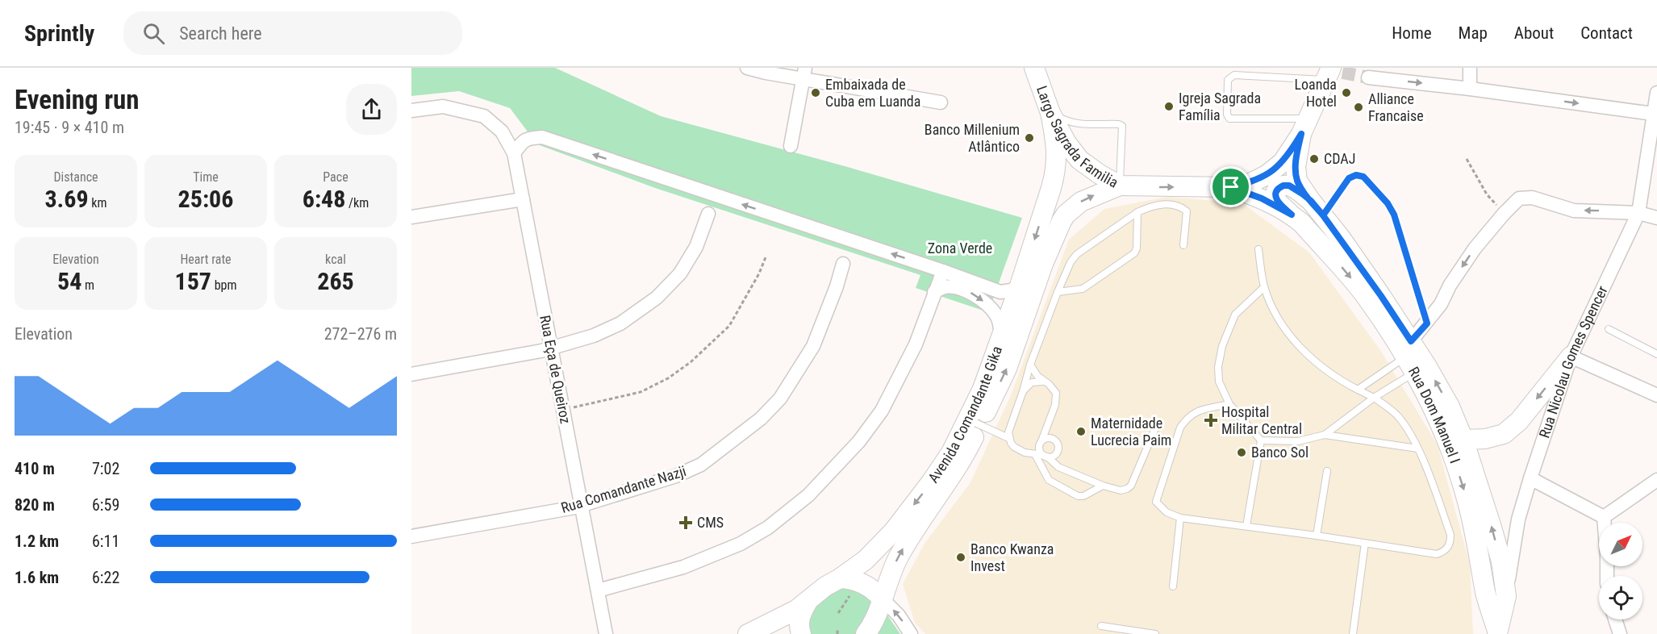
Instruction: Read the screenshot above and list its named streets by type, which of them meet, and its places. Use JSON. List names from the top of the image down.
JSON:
{
  "streets": {
    "street": [
      "Largo Sagrada Familia",
      "Rua Nicolau Gomes Spencer",
      "Rua Eça de Queiroz",
      "Avenida Comandante Gika",
      "Rua Dom Manuel I",
      "Rua Comandante Nazji"
    ]
  },
  "crossings": [
    ["Largo Sagrada Familia", "Avenida Comandante Gika"],
    ["Largo Sagrada Familia", "Rua Dom Manuel I"],
    ["Rua Nicolau Gomes Spencer", "Rua Dom Manuel I"],
    ["Rua Eça de Queiroz", "Rua Comandante Nazji"]
  ],
  "parks": ["Zona Verde"],
  "places": {
    "other": [
      "Embaixada de Cuba em Luanda",
      "Loanda Hotel",
      "Igreja Sagrada Família",
      "Alliance Francaise",
      "Banco Millenium Atlântico",
      "CDAJ",
      "Maternidade Lucrecia Paim",
      "Banco Sol",
      "Banco Kwanza Invest"
    ],
    "health": ["Hospital Militar Central", "CMS"]
  },
  "north": "top right",
  "page": {
    "header": "Sprintly",
    "search": "Search here",
    "nav": [
      "Home",
      "Map",
      "About",
      "Contact"
    ],
    "heading": ["Evening run", "19:45 · 9 × 410 m"],
    "stats": [
      ["Distance", "3.69 km"],
      ["Time", "25:06"],
      ["Pace", "6:48 /km"],
      ["Elevation", "54 m"],
      ["Heart rate", "157 bpm"],
      ["kcal", "265"]
    ],
    "chart": ["Elevation", "272–276 m"],
    "list": [
      {
        "name": "410 m",
        "note": "7:02"
      },
      {
        "name": "820 m",
        "note": "6:59"
      },
      {
        "name": "1.2 km",
        "note": "6:11"
      },
      {
        "name": "1.6 km",
        "note": "6:22"
      }
    ]
  }
}
